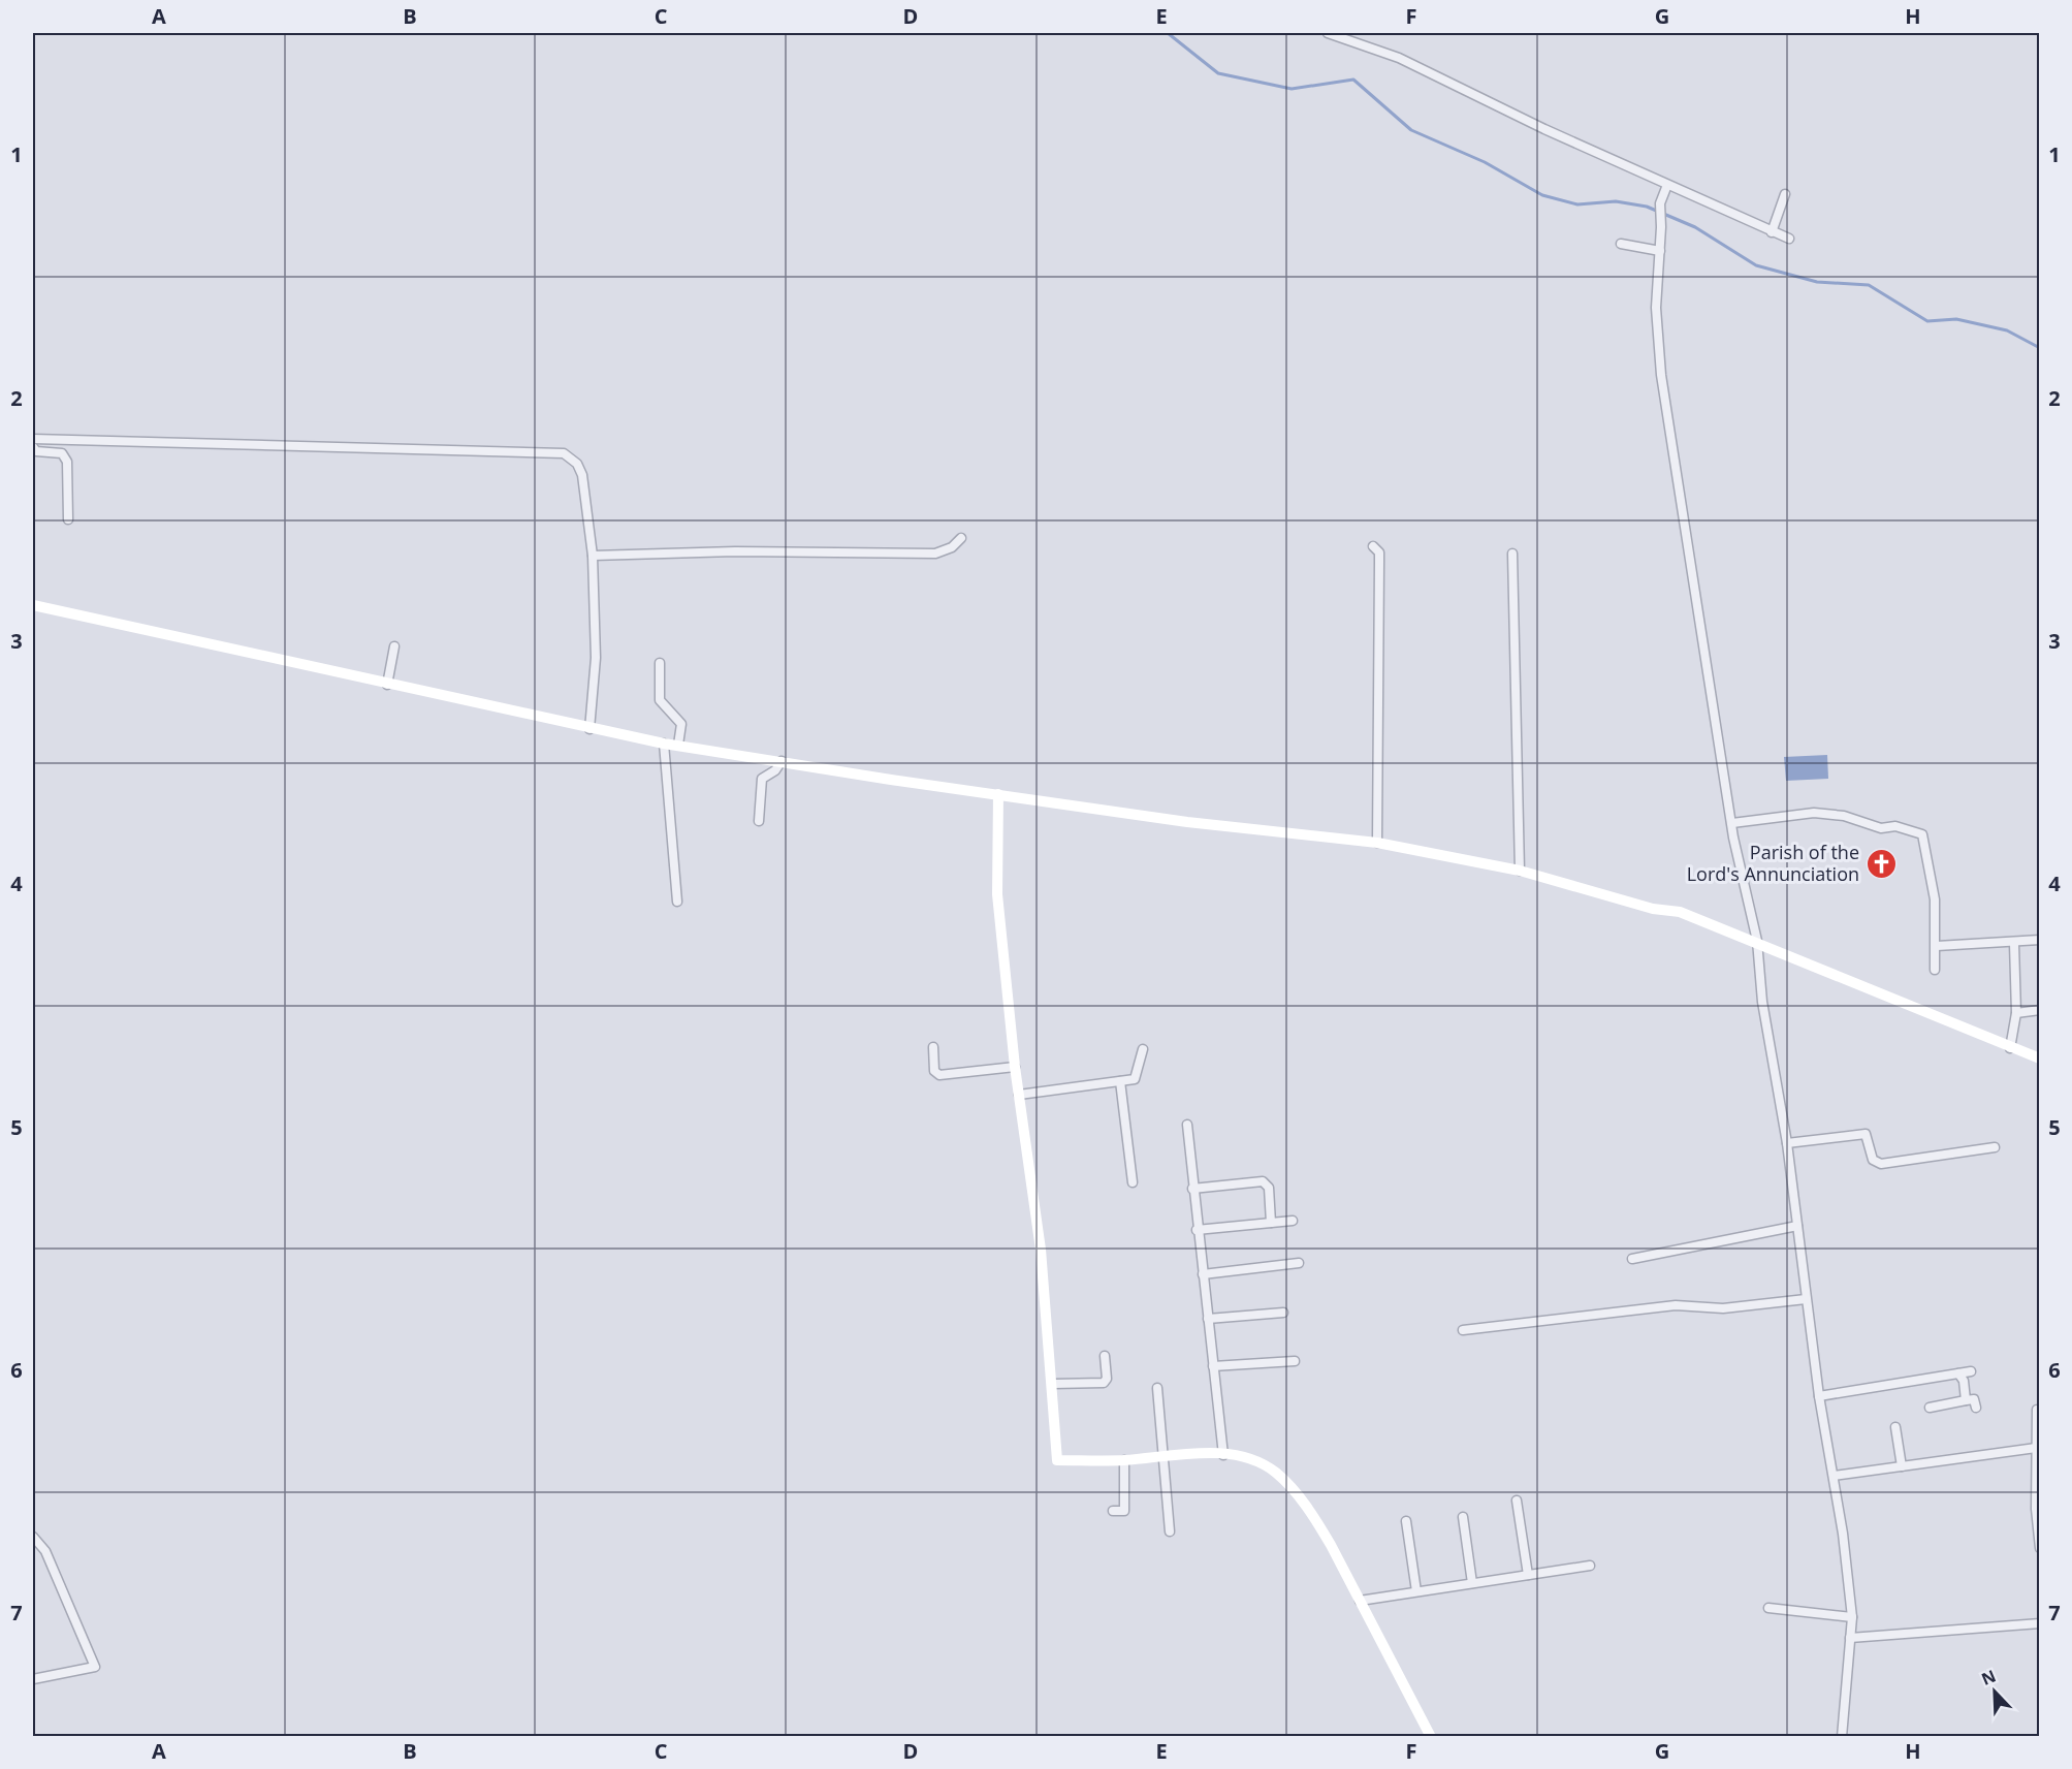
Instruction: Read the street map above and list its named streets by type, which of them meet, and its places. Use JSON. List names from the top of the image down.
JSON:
{
  "places": {
    "church": ["Parish of the Lord's Annunciation"]
  },
  "north": "top left",
  "grid": {
    "columns": [
      "A",
      "B",
      "C",
      "D",
      "E",
      "F",
      "G",
      "H"
    ],
    "rows": [
      "1",
      "2",
      "3",
      "4",
      "5",
      "6",
      "7"
    ]
  }
}
